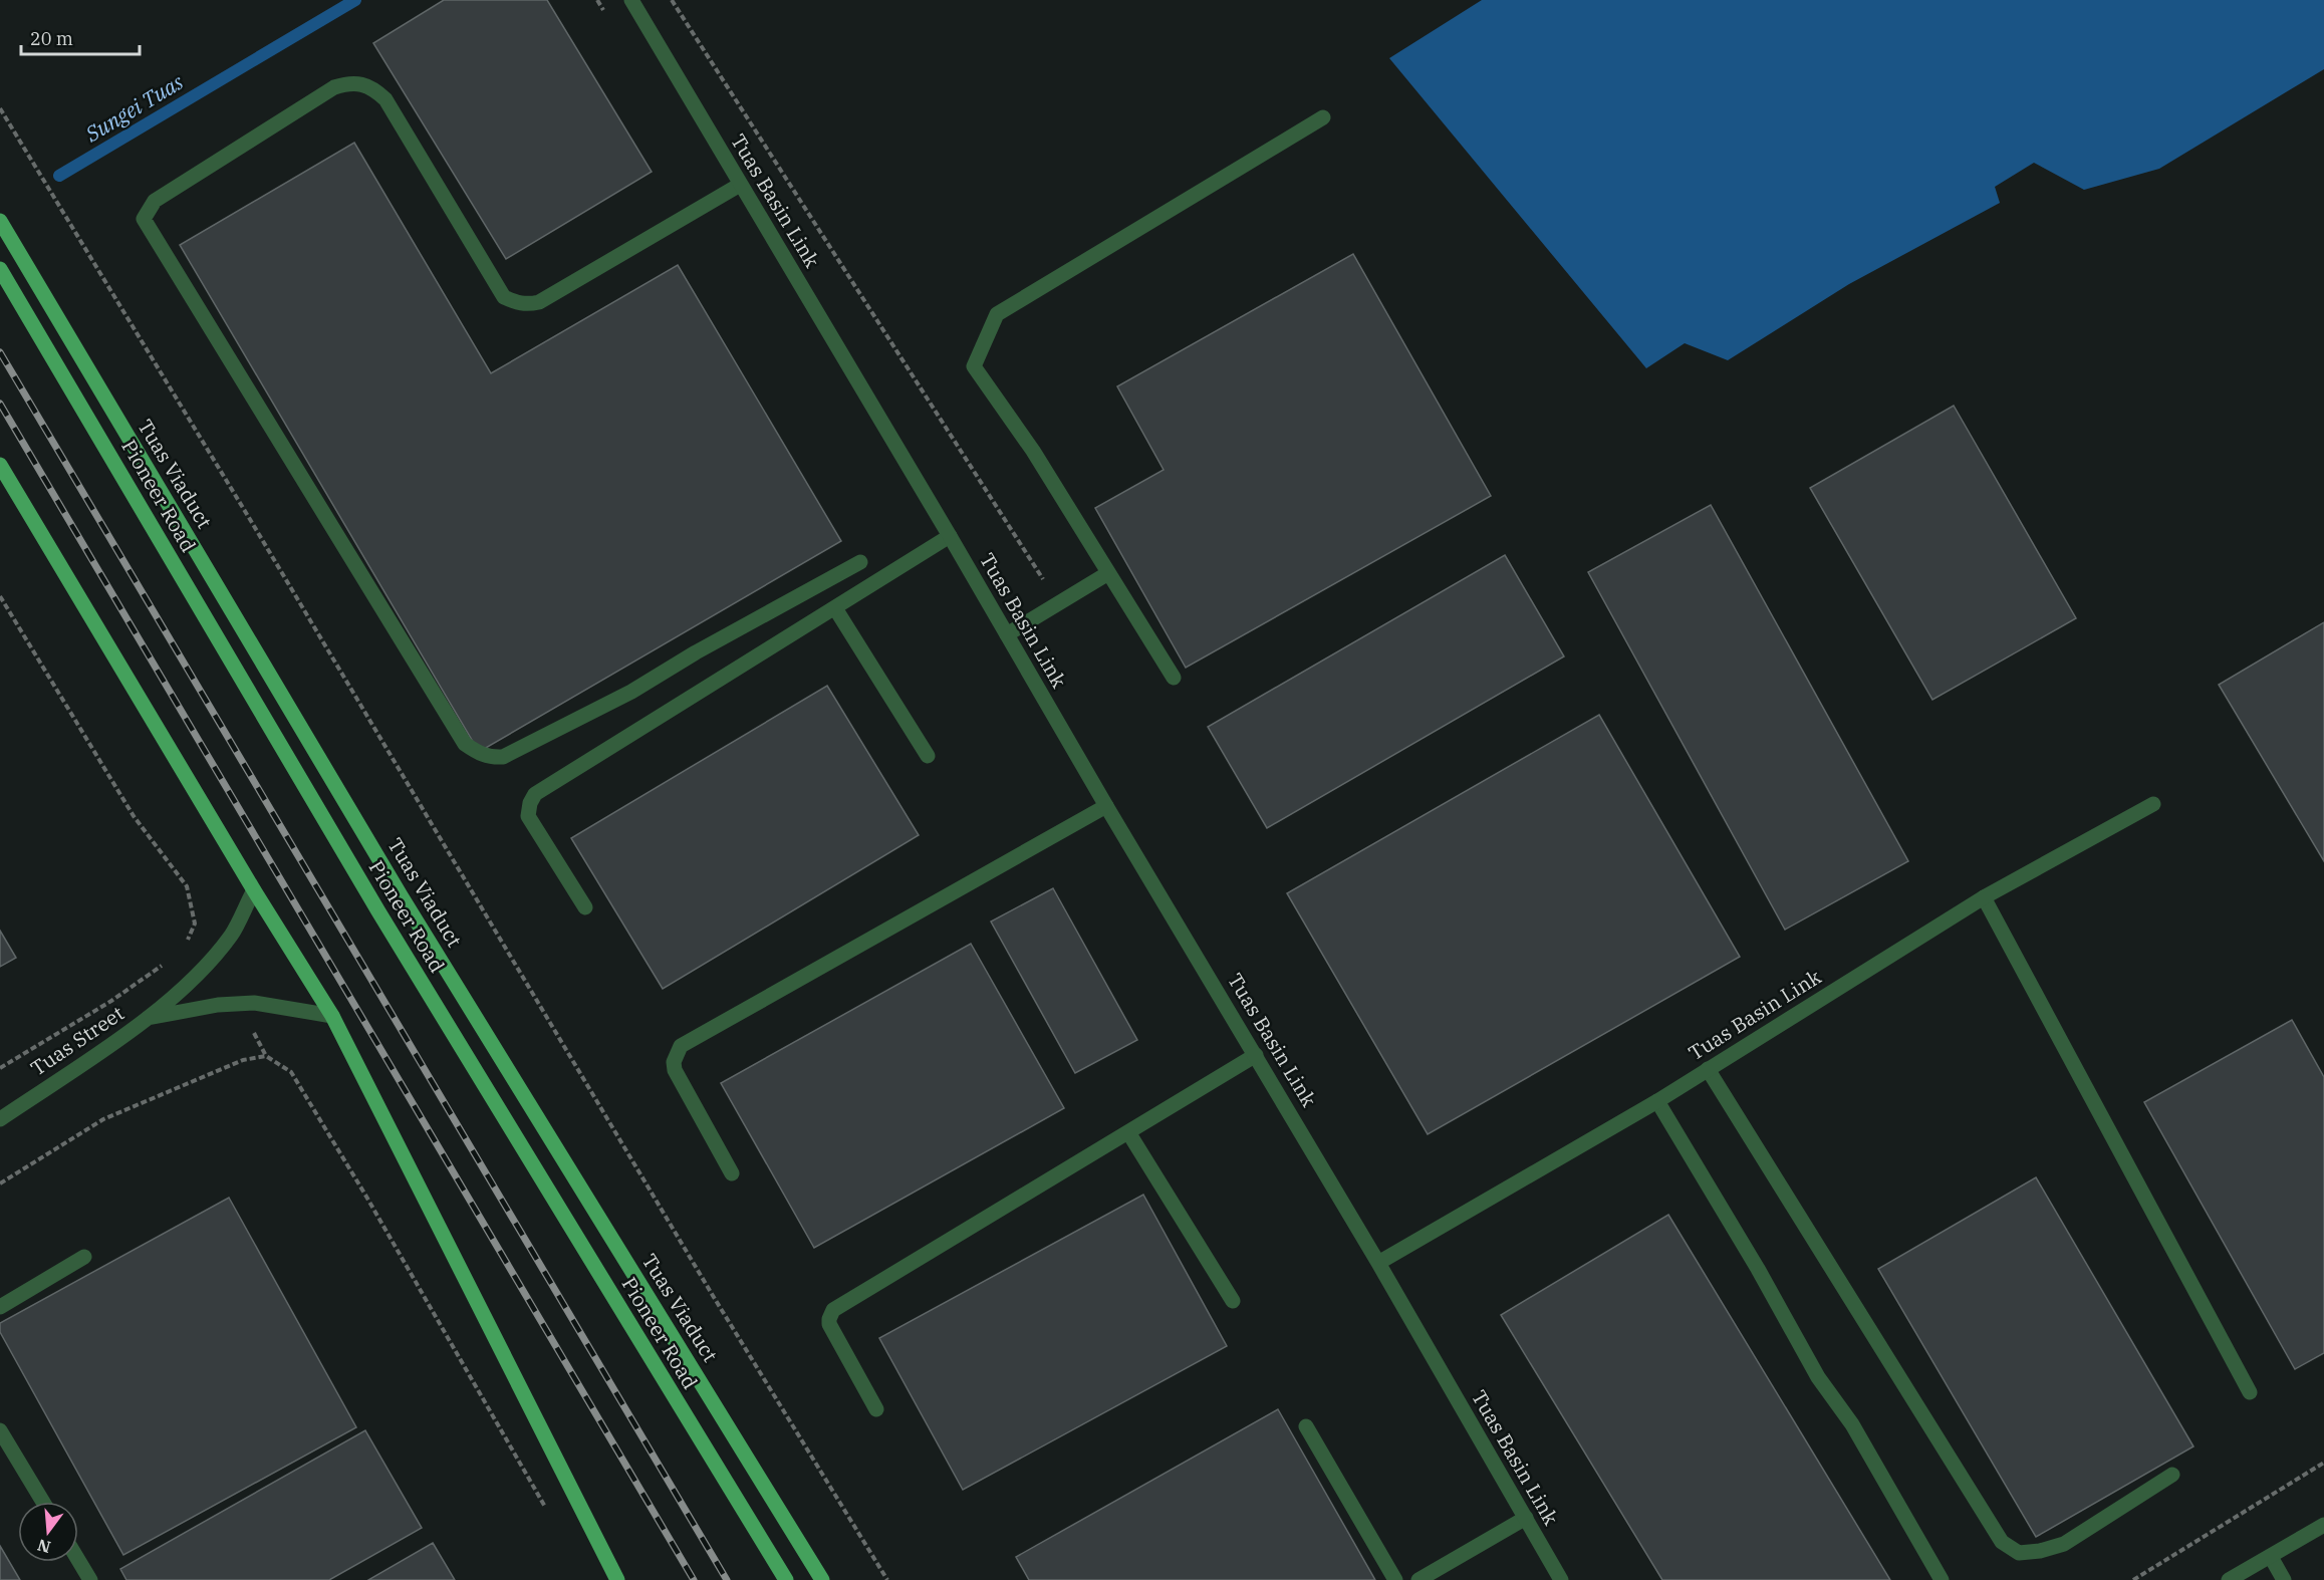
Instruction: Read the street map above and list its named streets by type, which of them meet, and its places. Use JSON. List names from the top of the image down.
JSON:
{
  "streets": {
    "main road": ["Tuas Viaduct", "Pioneer Road"],
    "street": ["Tuas Basin Link", "Tuas Street"]
  },
  "water": ["Sungei Tuas"],
  "scale_bar": "20 m",
  "north": "bottom"
}
